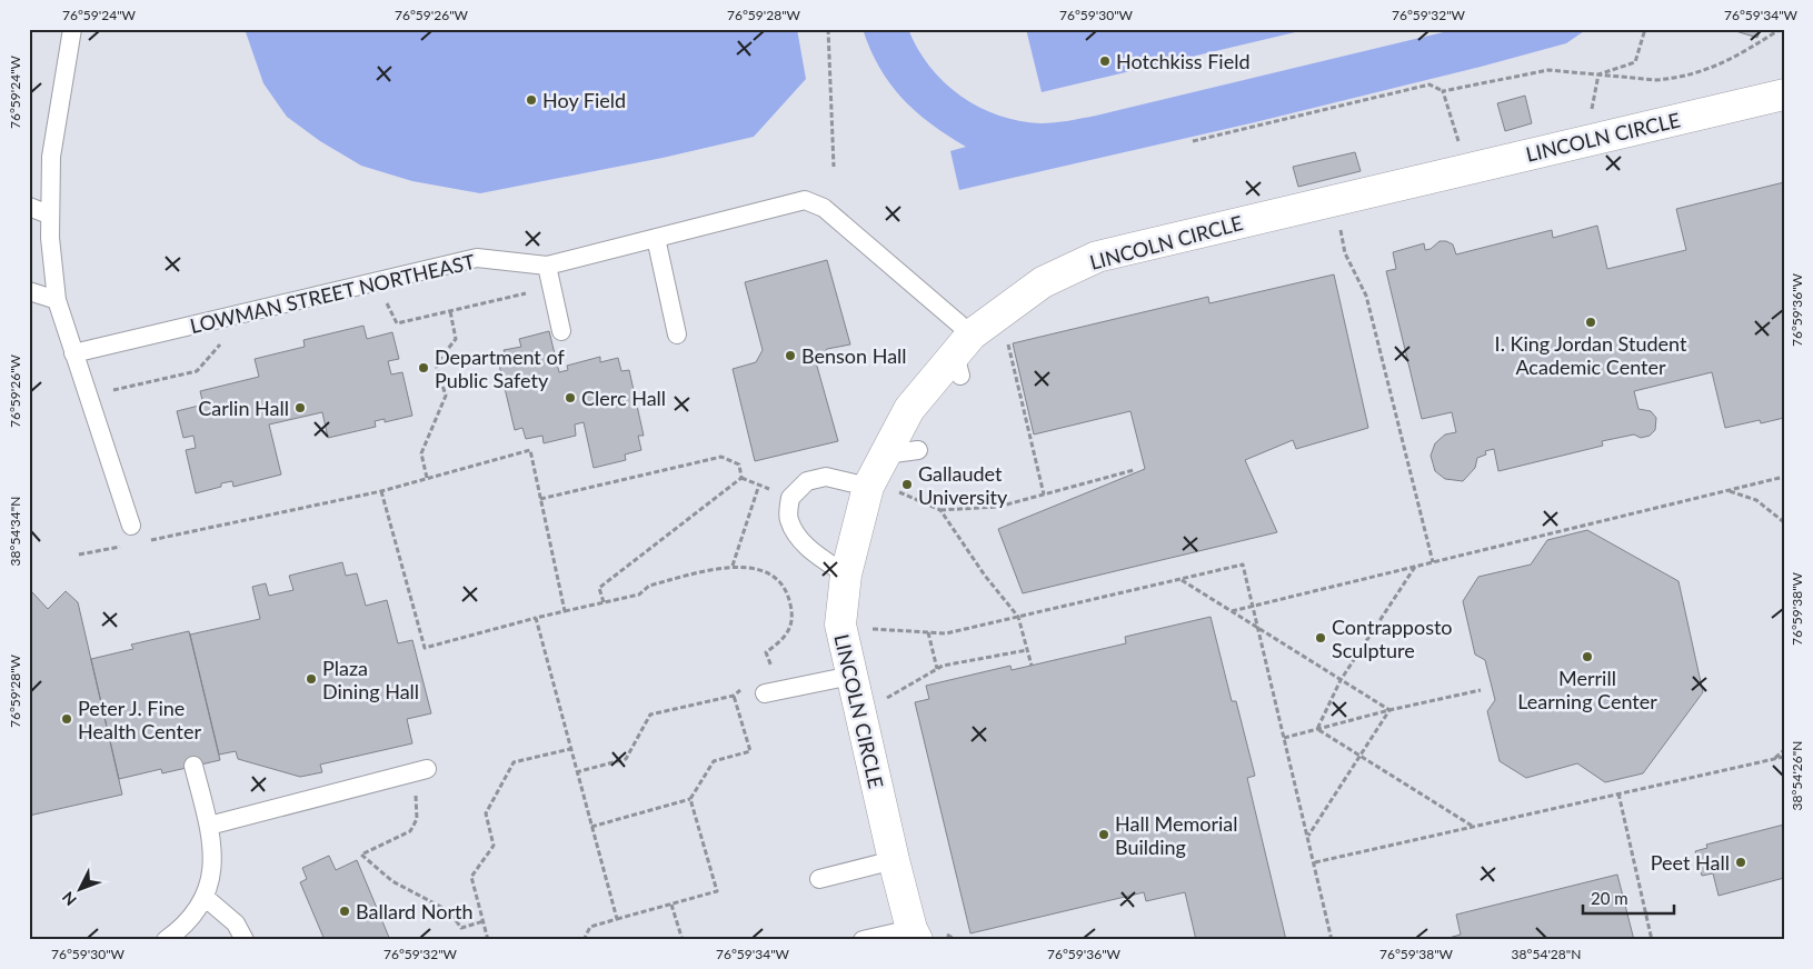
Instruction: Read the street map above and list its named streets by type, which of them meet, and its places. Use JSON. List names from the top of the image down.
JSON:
{
  "streets": {
    "street": ["LINCOLN CIRCLE"],
    "lane": ["LOWMAN STREET NORTHEAST"]
  },
  "crossings": [
    ["LINCOLN CIRCLE", "LOWMAN STREET NORTHEAST"]
  ],
  "places": [
    "Hotchkiss Field",
    "Hoy Field",
    "I. King Jordan Student Academic Center",
    "Benson Hall",
    "Department of Public Safety",
    "Clerc Hall",
    "Carlin Hall",
    "Gallaudet University",
    "Contrapposto Sculpture",
    "Merrill Learning Center",
    "Plaza Dining Hall",
    "Peter J. Fine Health Center",
    "Hall Memorial Building",
    "Peet Hall",
    "Ballard North"
  ],
  "scale_bar": "20 m",
  "north": "bottom left",
  "coordinates": [
    "76°59'24\"W",
    "76°59'26\"W",
    "76°59'28\"W",
    "76°59'30\"W",
    "76°59'32\"W",
    "76°59'34\"W",
    "76°59'36\"W",
    "38°54'34\"N",
    "76°59'38\"W",
    "38°54'26\"N",
    "38°54'28\"N"
  ]
}
